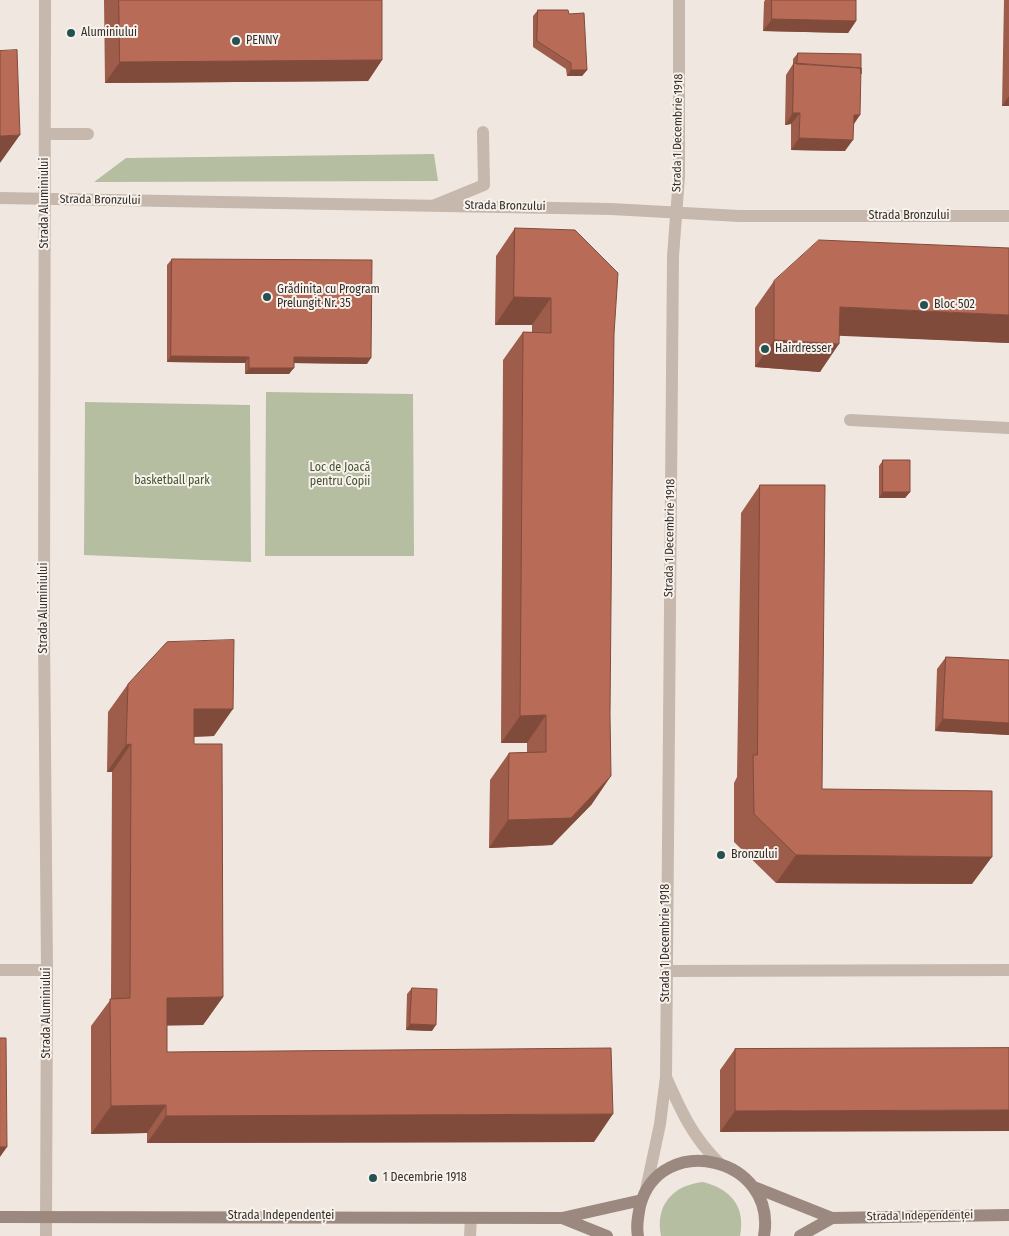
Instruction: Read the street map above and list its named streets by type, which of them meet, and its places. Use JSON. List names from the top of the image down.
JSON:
{
  "streets": {
    "main road": ["Strada Independenței"],
    "street": ["Strada 1 Decembrie 1918", "Strada Bronzului", "Strada Aluminiului"]
  },
  "crossings": [
    ["Strada 1 Decembrie 1918", "Strada Bronzului"],
    ["Strada 1 Decembrie 1918", "Strada Independenței"],
    ["Strada Bronzului", "Strada Aluminiului"],
    ["Strada Aluminiului", "Strada Independenței"]
  ],
  "parks": ["Loc de Joacă pentru Copii", "basketball park"],
  "places": [
    "Aluminiului",
    "PENNY",
    "Grădinița cu Program Prelungit Nr. 35",
    "Bloc 502",
    "Hairdresser",
    "Bronzului",
    "1 Decembrie 1918"
  ]
}
